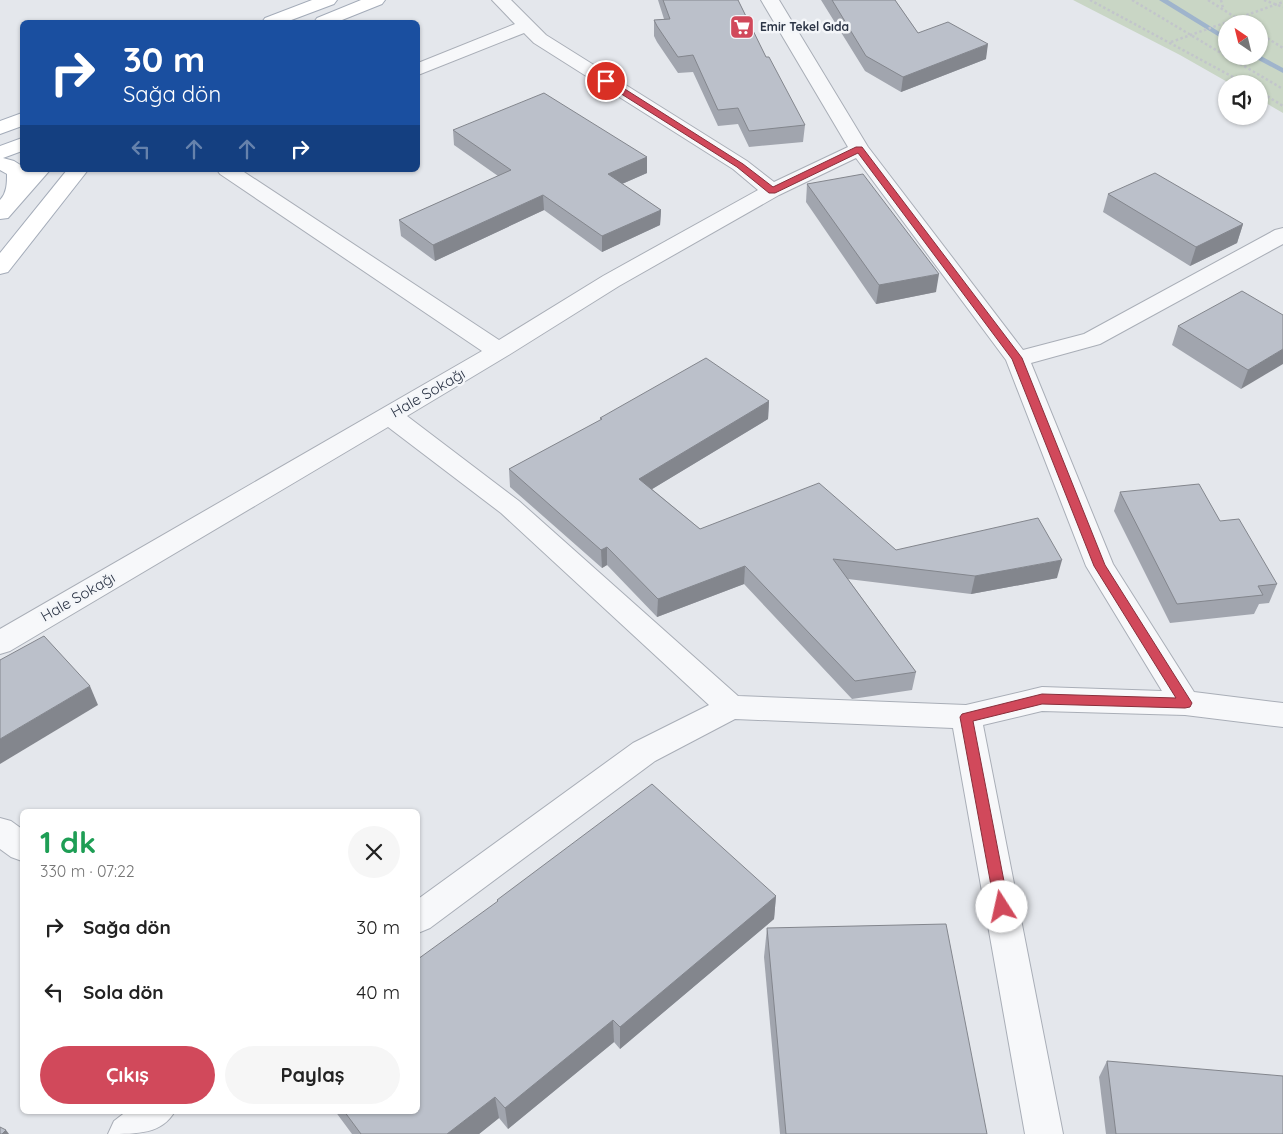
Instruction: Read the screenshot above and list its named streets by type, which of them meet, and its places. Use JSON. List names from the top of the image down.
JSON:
{
  "streets": {
    "street": ["Hale Sokağı"]
  },
  "places": {
    "supermarket": ["Emir Tekel Gıda"]
  },
  "north": "top left",
  "page": {
    "turn": ["30 m", "Sağa dön"],
    "heading": ["1 dk", "330 m · 07:22"],
    "list": [
      {
        "name": "Sağa dön",
        "value": "30 m"
      },
      {
        "name": "Sola dön",
        "value": "40 m"
      }
    ],
    "buttons": ["Çıkış", "Paylaş"]
  }
}
